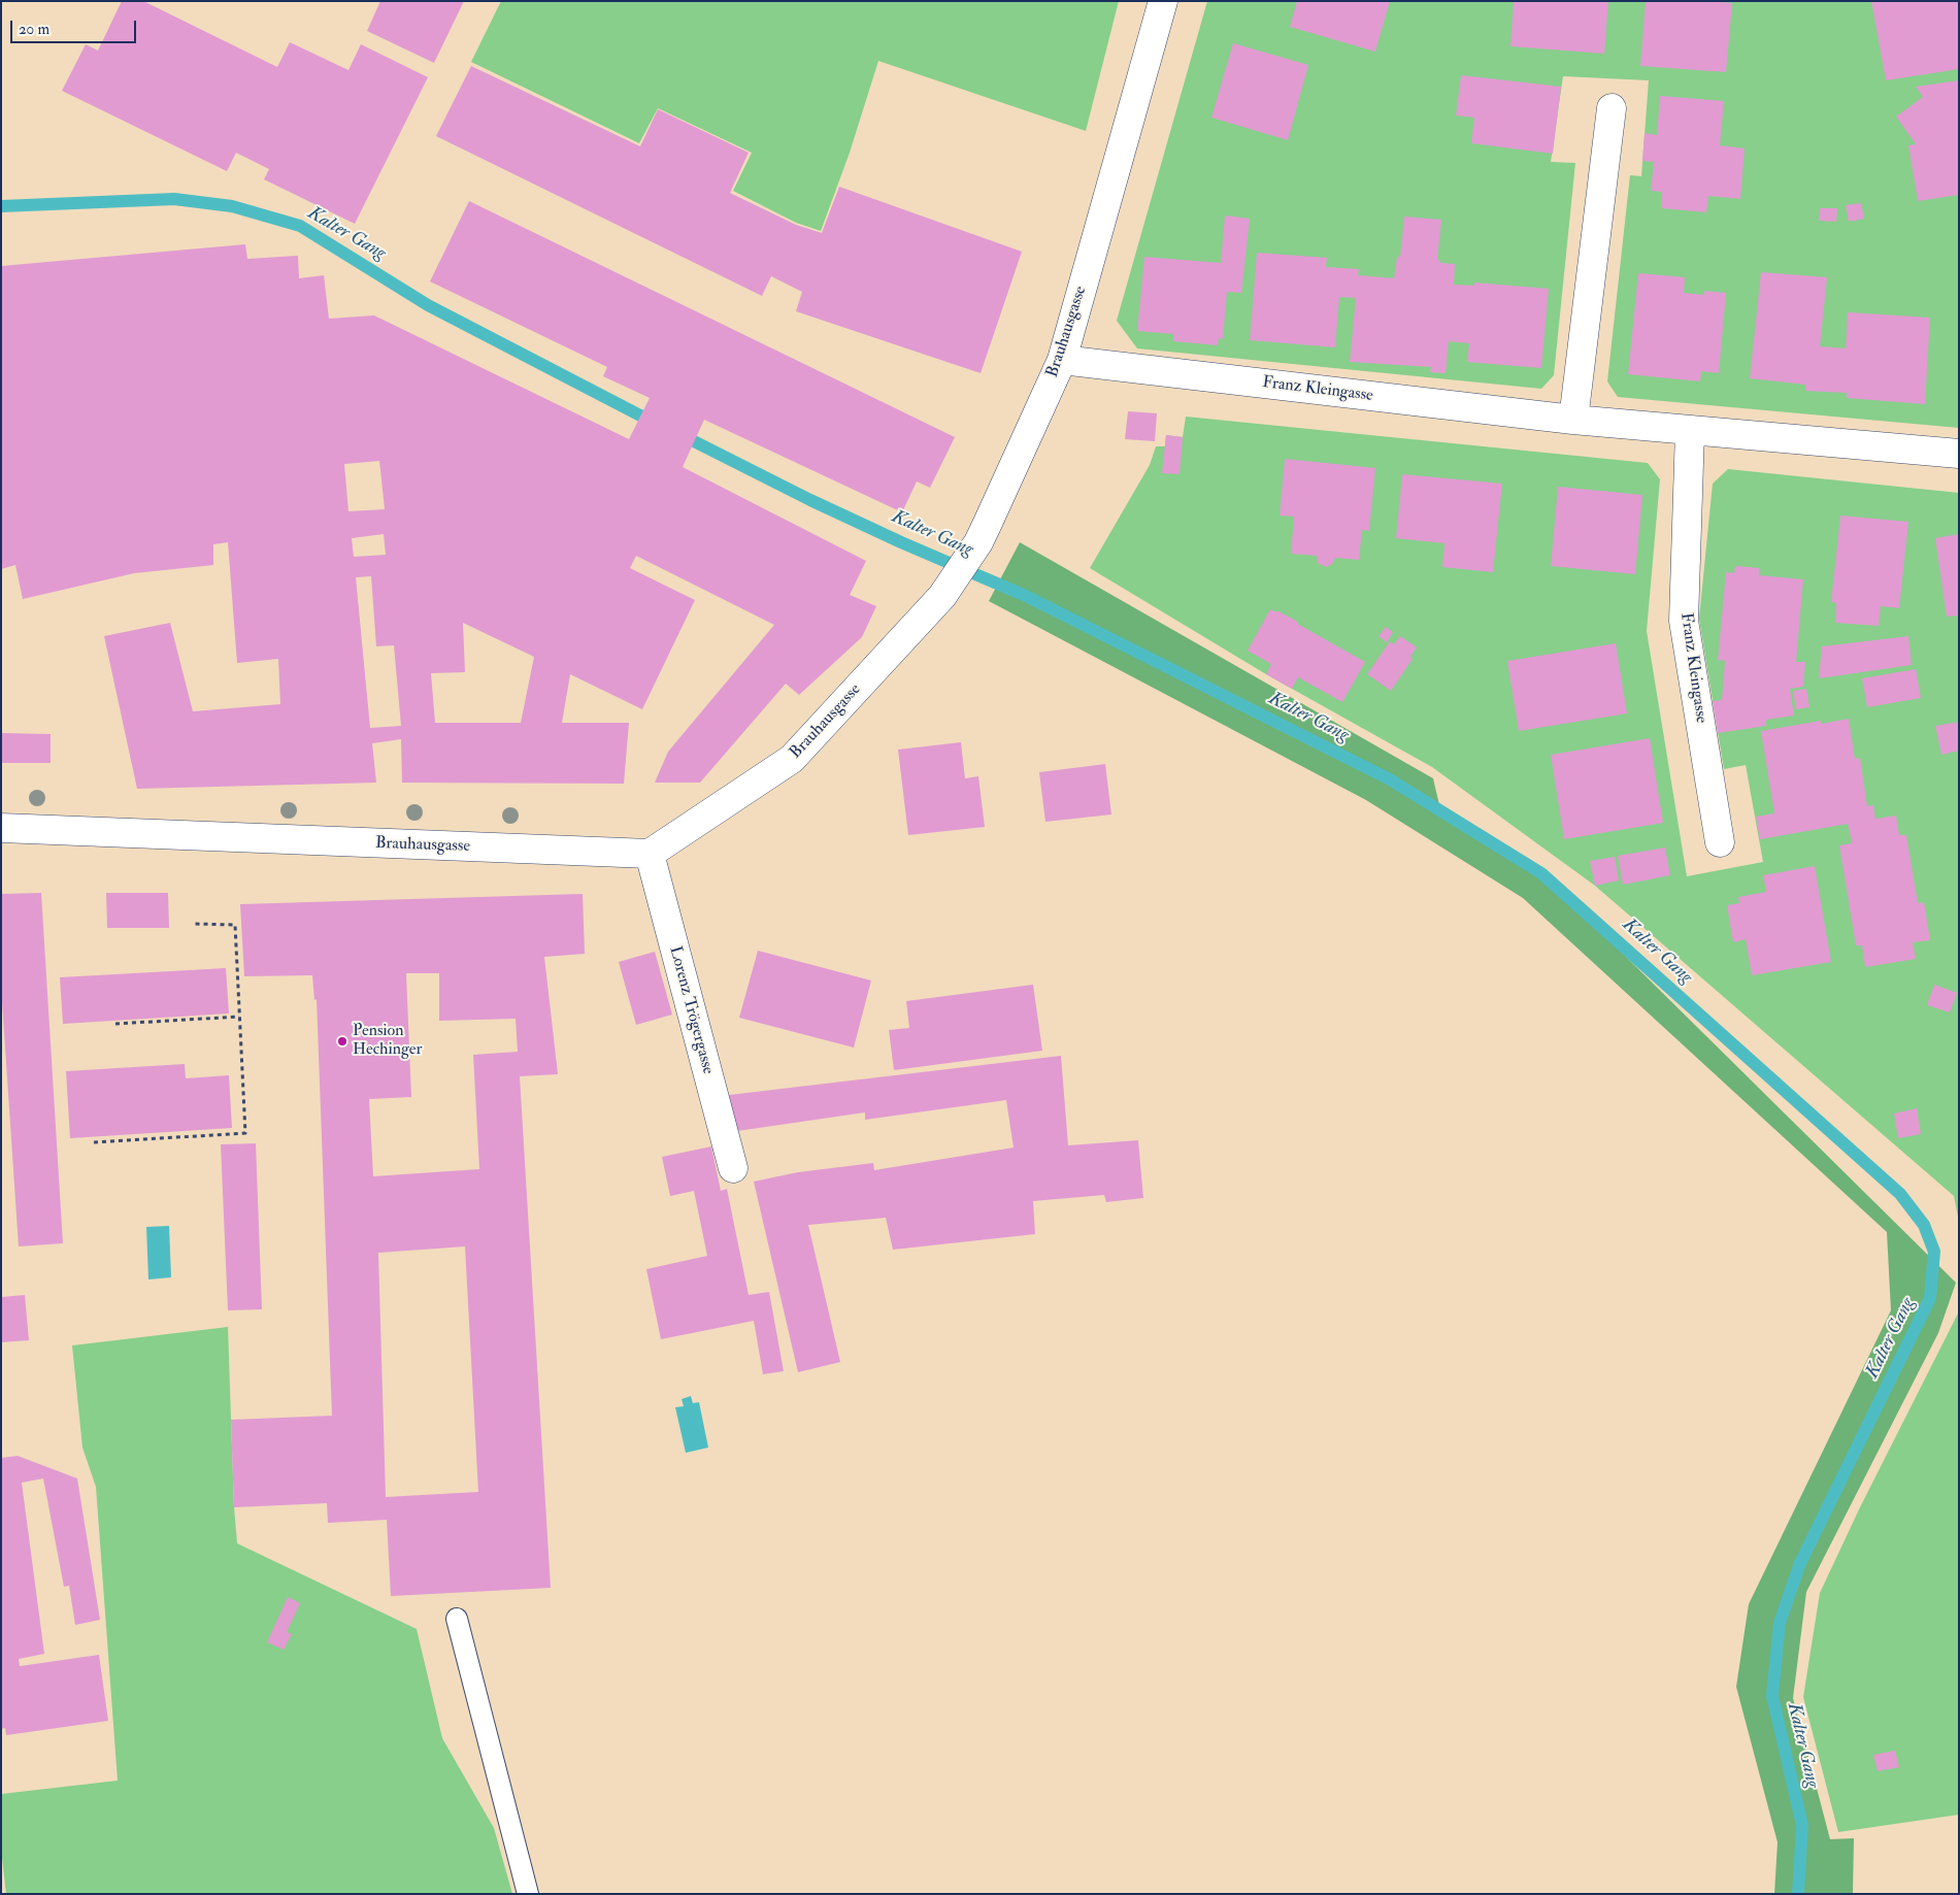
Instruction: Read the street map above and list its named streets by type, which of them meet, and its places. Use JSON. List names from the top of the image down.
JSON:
{
  "streets": {
    "street": ["Brauhausgasse", "Franz Kleingasse", "Lorenz Trögergasse"]
  },
  "crossings": [
    ["Brauhausgasse", "Franz Kleingasse"],
    ["Brauhausgasse", "Lorenz Trögergasse"]
  ],
  "water": ["Kalter Gang"],
  "places": ["Pension Hechinger"],
  "scale_bar": "20 m"
}
